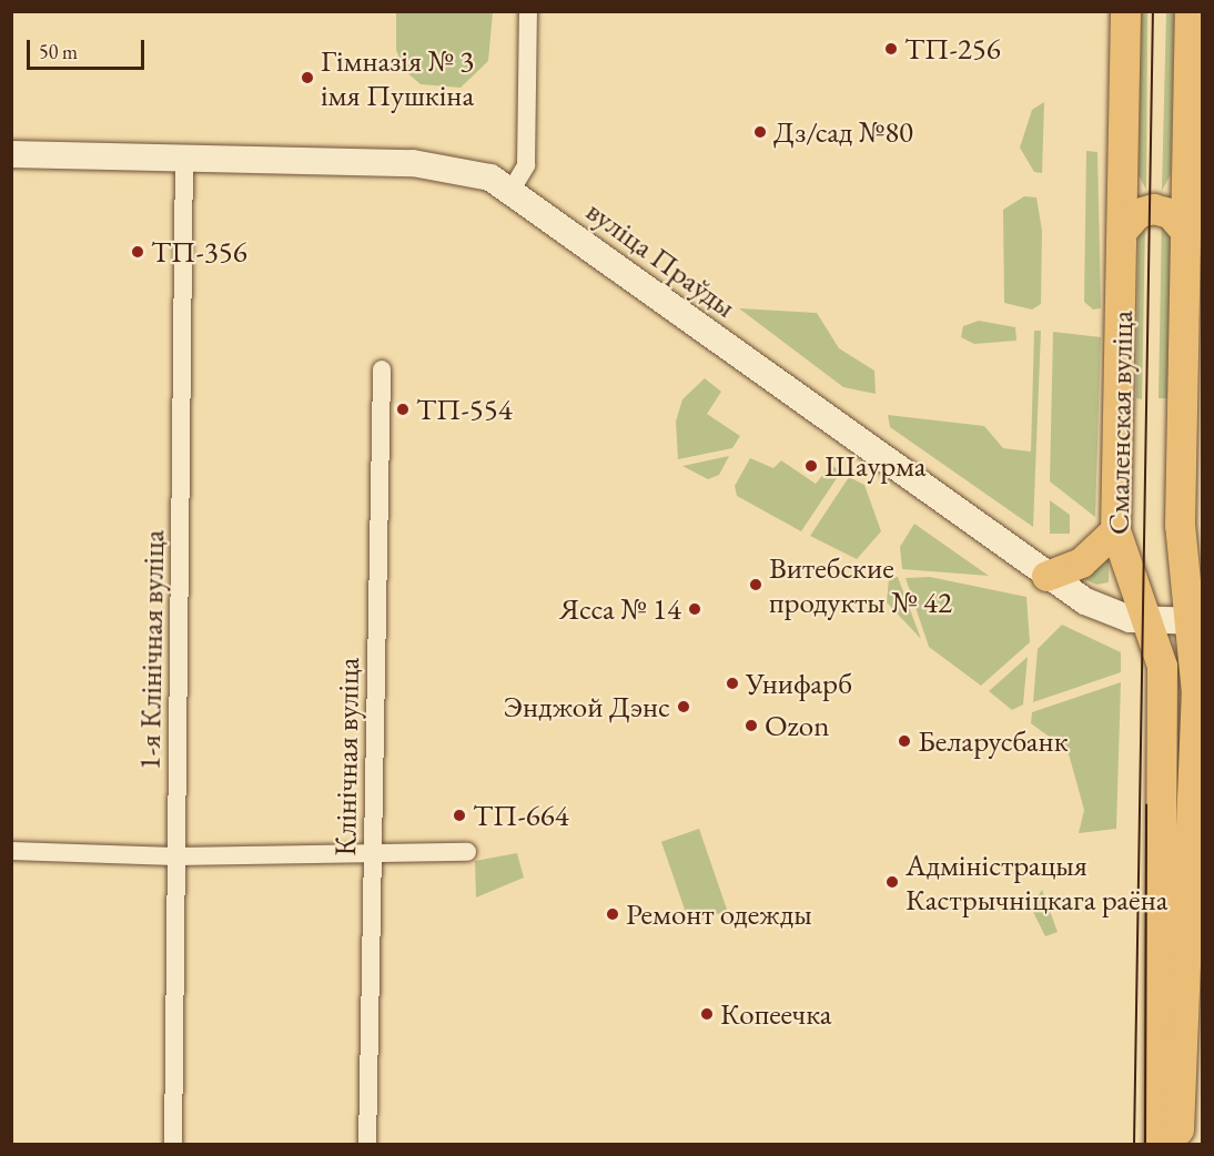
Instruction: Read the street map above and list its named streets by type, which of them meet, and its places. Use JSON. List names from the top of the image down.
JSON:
{
  "streets": {
    "main road": ["вуліца Праўды", "Смаленская вуліца"],
    "street": ["1-я Клінічная вуліца", "Клінічная вуліца"]
  },
  "crossings": [
    ["вуліца Праўды", "Смаленская вуліца"],
    ["вуліца Праўды", "1-я Клінічная вуліца"]
  ],
  "places": [
    "ТП-256",
    "Гімназія № 3 імя Пушкіна",
    "Дз/сад №80",
    "ТП-356",
    "ТП-554",
    "Шаурма",
    "Витебские продукты № 42",
    "Ясса № 14",
    "Унифарб",
    "Энджой Дэнс",
    "Ozon",
    "Беларусбанк",
    "ТП-664",
    "Адміністрацыя Кастрычніцкага раёна",
    "Ремонт одежды",
    "Копеечка"
  ],
  "scale_bar": "50 m"
}
